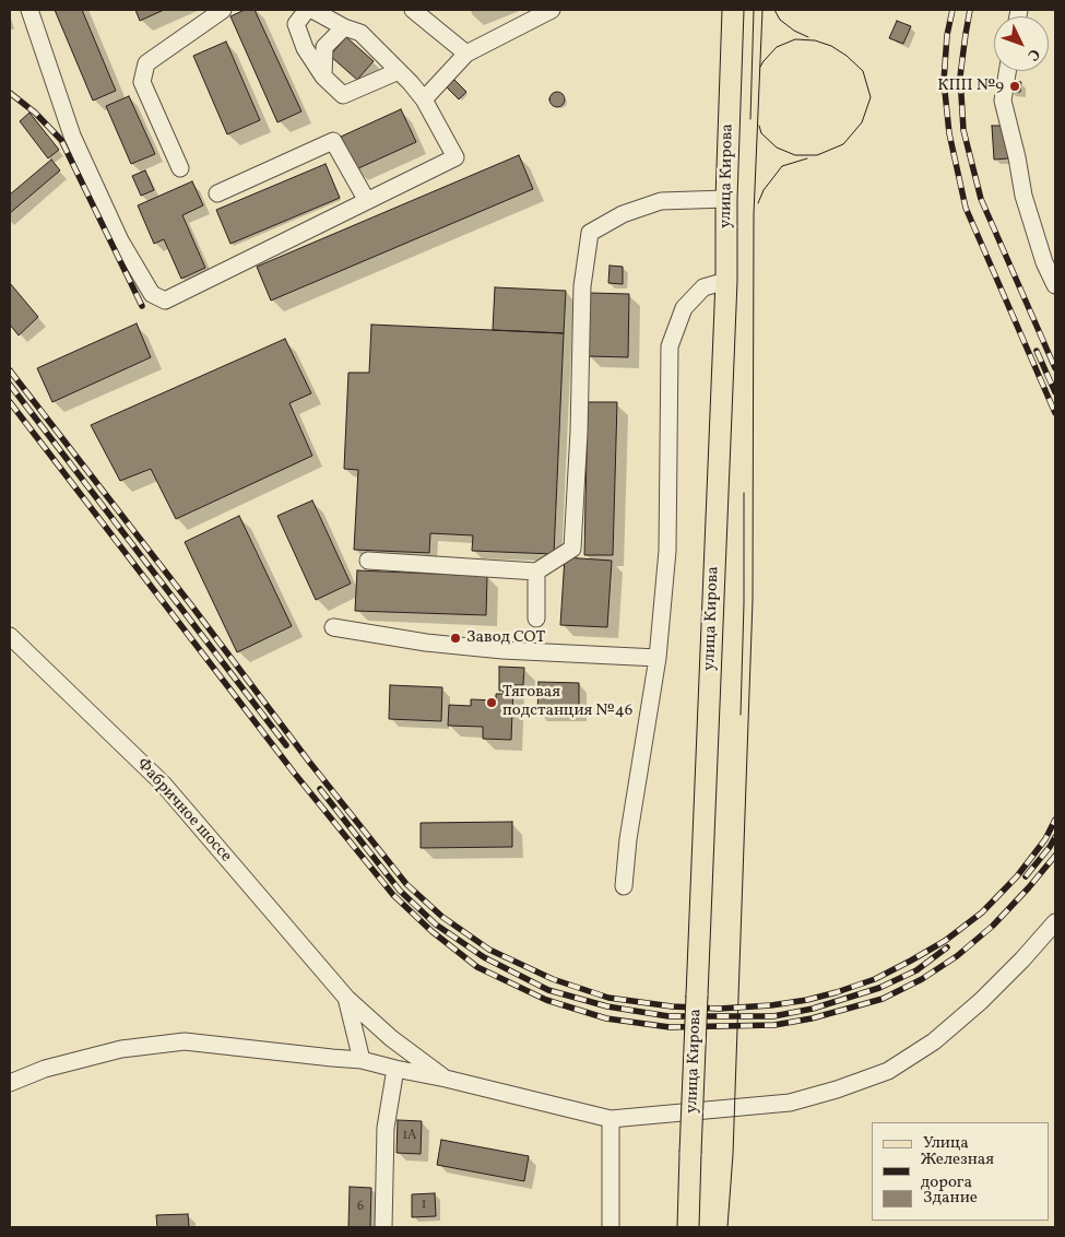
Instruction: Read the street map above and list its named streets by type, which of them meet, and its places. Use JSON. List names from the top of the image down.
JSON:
{
  "streets": {
    "main road": ["улица Кирова"],
    "street": ["Фабричное шоссе"]
  },
  "places": ["КПП №9", "Завод СОТ", "Тяговая подстанция №46"],
  "house_numbers": ["1А", "1", "6"],
  "legend": ["Улица", "Железная дорога", "Здание"],
  "north": "bottom right"
}
